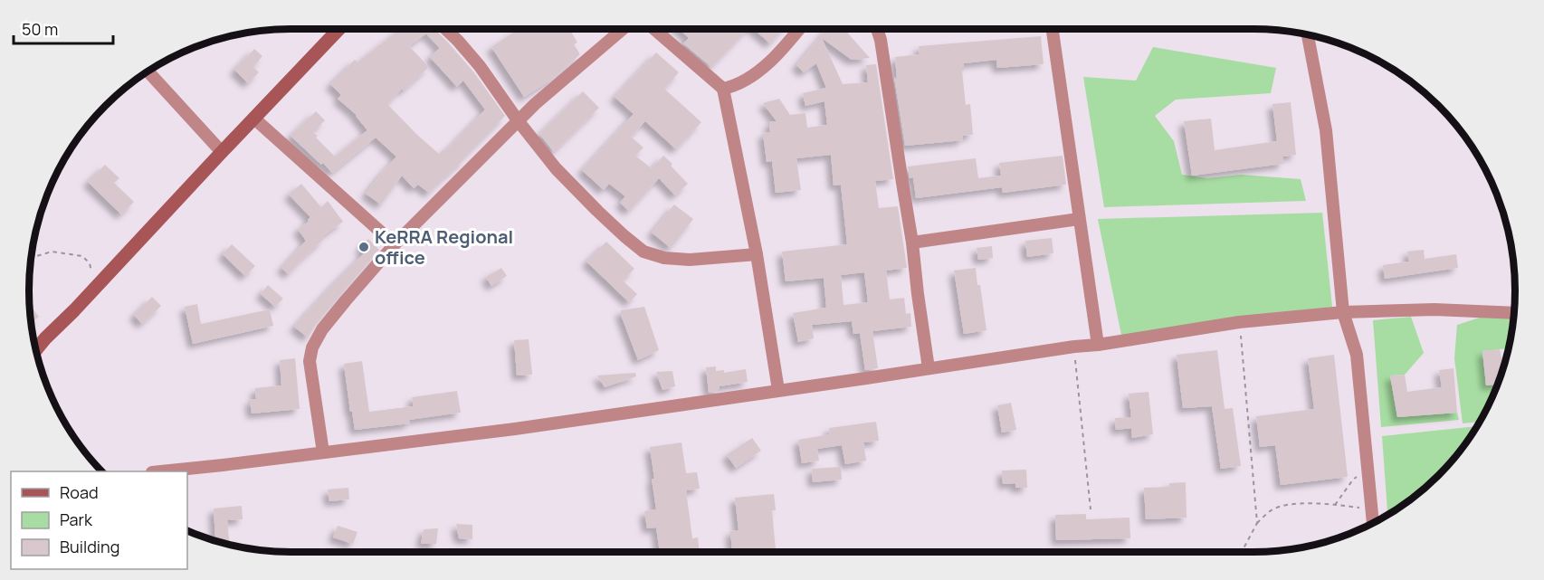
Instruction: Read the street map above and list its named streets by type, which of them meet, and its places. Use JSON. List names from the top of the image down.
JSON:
{
  "places": ["KeRRA Regional office"],
  "legend": ["Road", "Park", "Building"],
  "scale_bar": "50 m"
}
